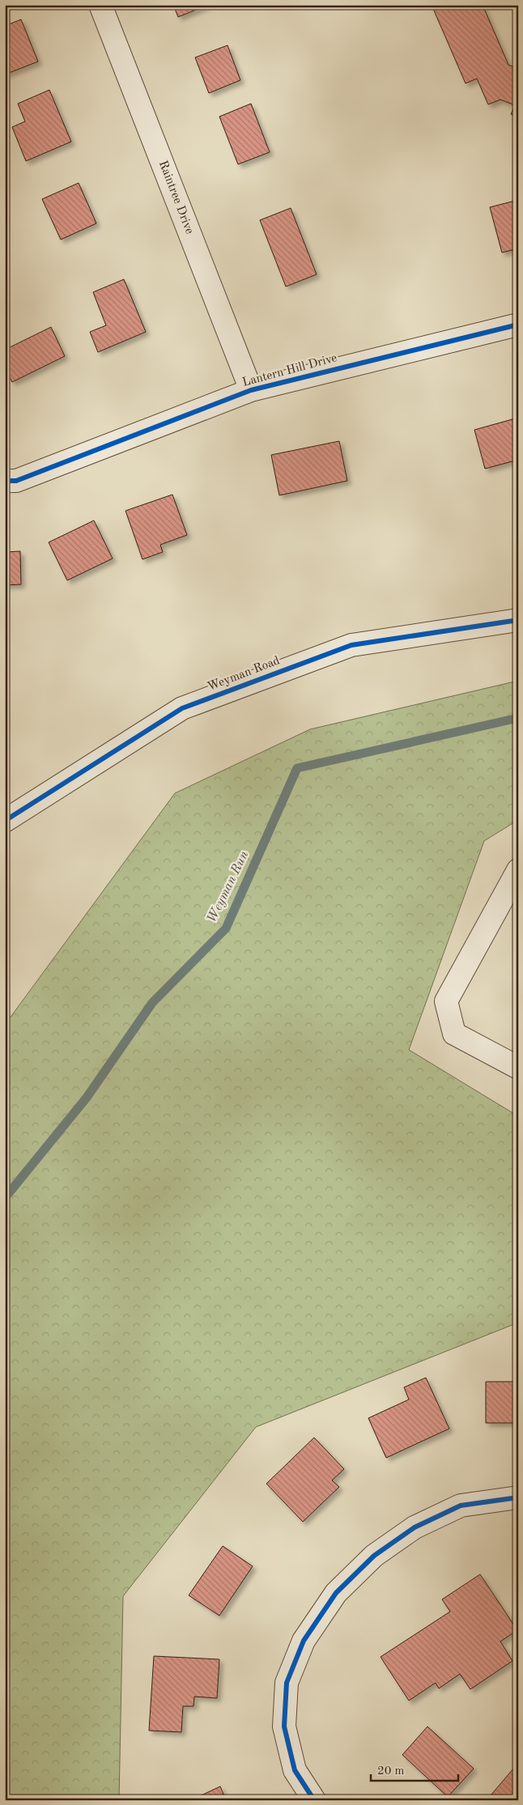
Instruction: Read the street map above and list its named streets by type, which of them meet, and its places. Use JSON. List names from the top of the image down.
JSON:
{
  "streets": {
    "street": ["Raintree Drive", "Lantern Hill Drive", "Weyman Road"]
  },
  "crossings": [
    ["Raintree Drive", "Lantern Hill Drive"]
  ],
  "water": ["Weyman Run"],
  "scale_bar": "20 m"
}
